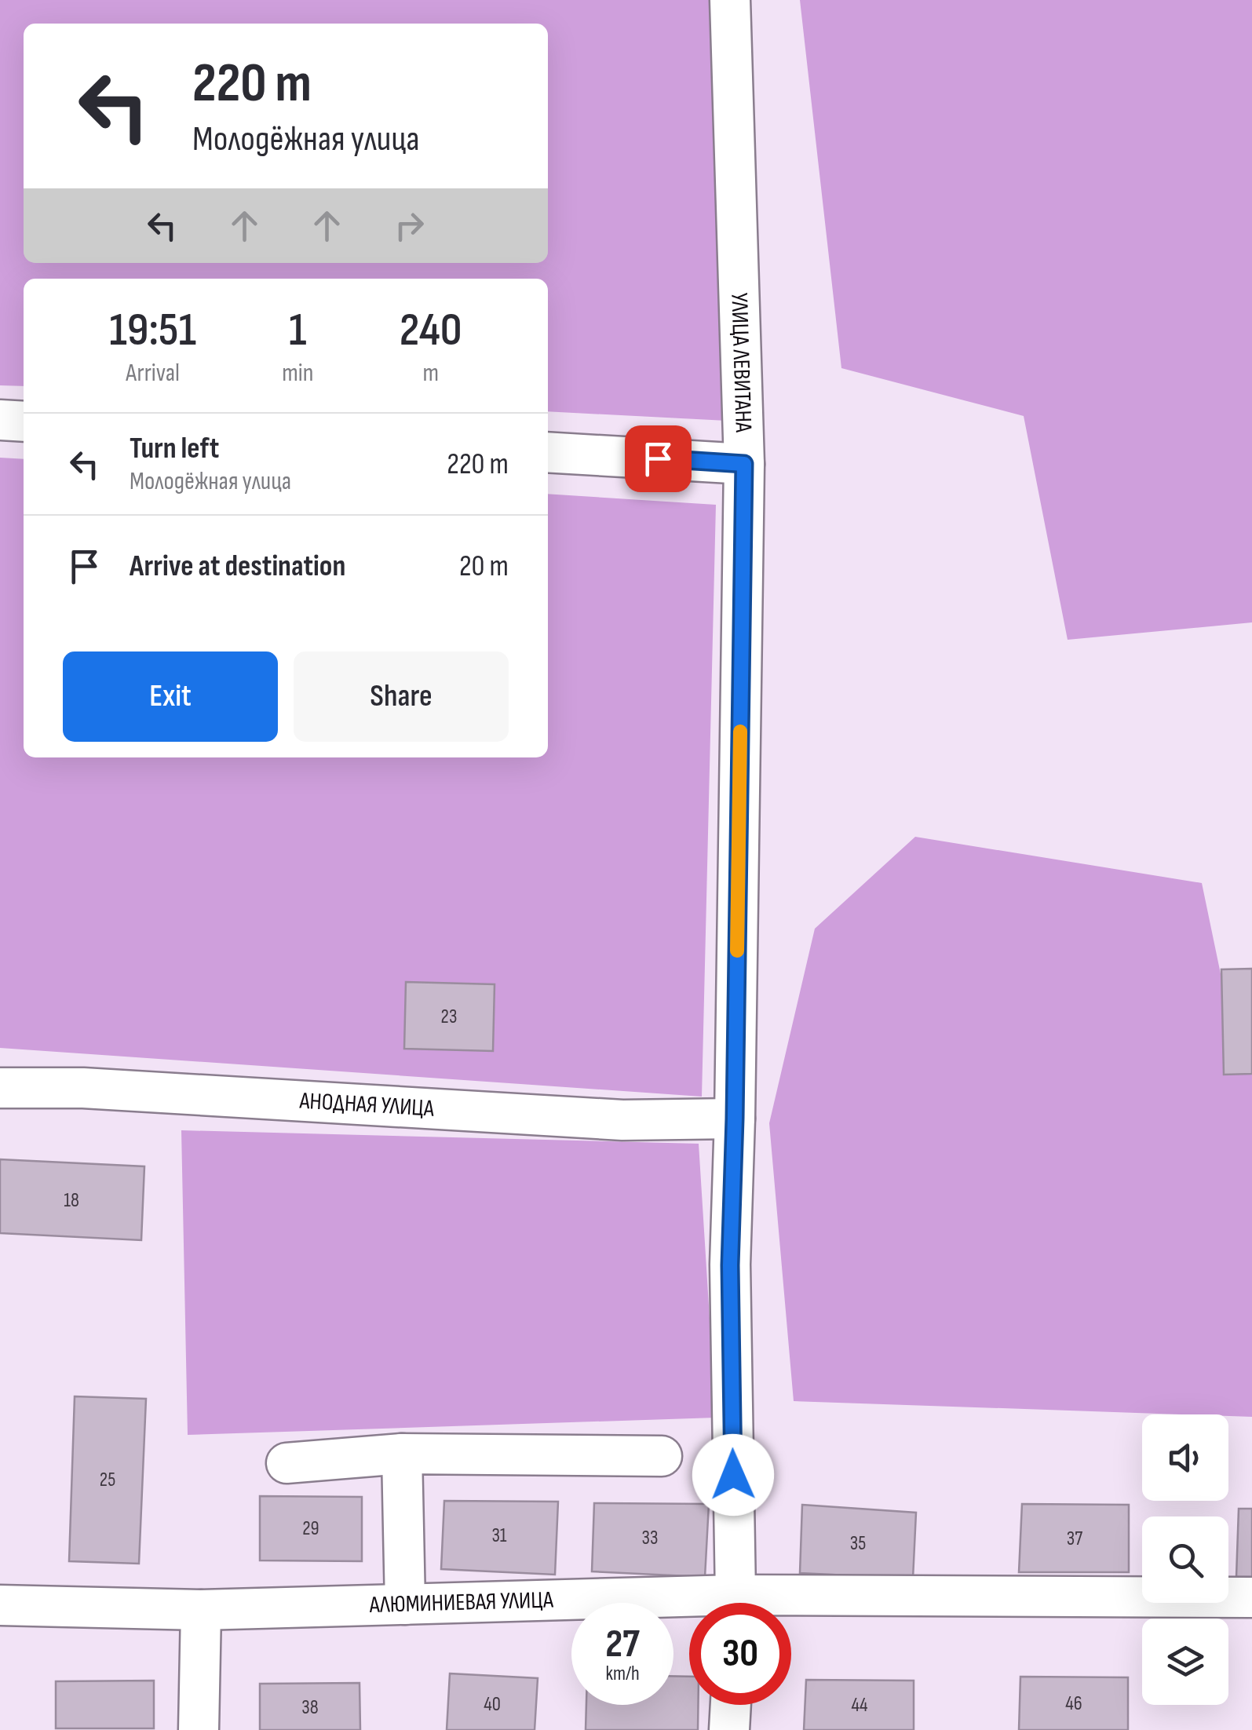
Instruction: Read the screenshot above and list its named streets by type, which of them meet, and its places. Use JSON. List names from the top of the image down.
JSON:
{
  "streets": {
    "street": ["УЛИЦА ЛЕВИТАНА", "АНОДНАЯ УЛИЦА", "АЛЮМИНИЕВАЯ УЛИЦА"]
  },
  "crossings": [
    ["УЛИЦА ЛЕВИТАНА", "АНОДНАЯ УЛИЦА"]
  ],
  "house_numbers": [
    "23",
    "18",
    "25",
    "29",
    "31",
    "33",
    "37",
    "35",
    "46",
    "40",
    "44",
    "38"
  ],
  "page": {
    "turn": ["220 m", "Молодёжная улица"],
    "eta": [
      "19:51",
      "Arrival",
      "1",
      "min",
      "240",
      "m"
    ],
    "list": [
      {
        "name": "Turn left",
        "note": "Молодёжная улица",
        "value": "220 m"
      },
      {
        "name": "Arrive at destination",
        "value": "20 m"
      }
    ],
    "buttons": ["Exit", "Share"],
    "speed": "27 km/h",
    "limit": "30"
  }
}
